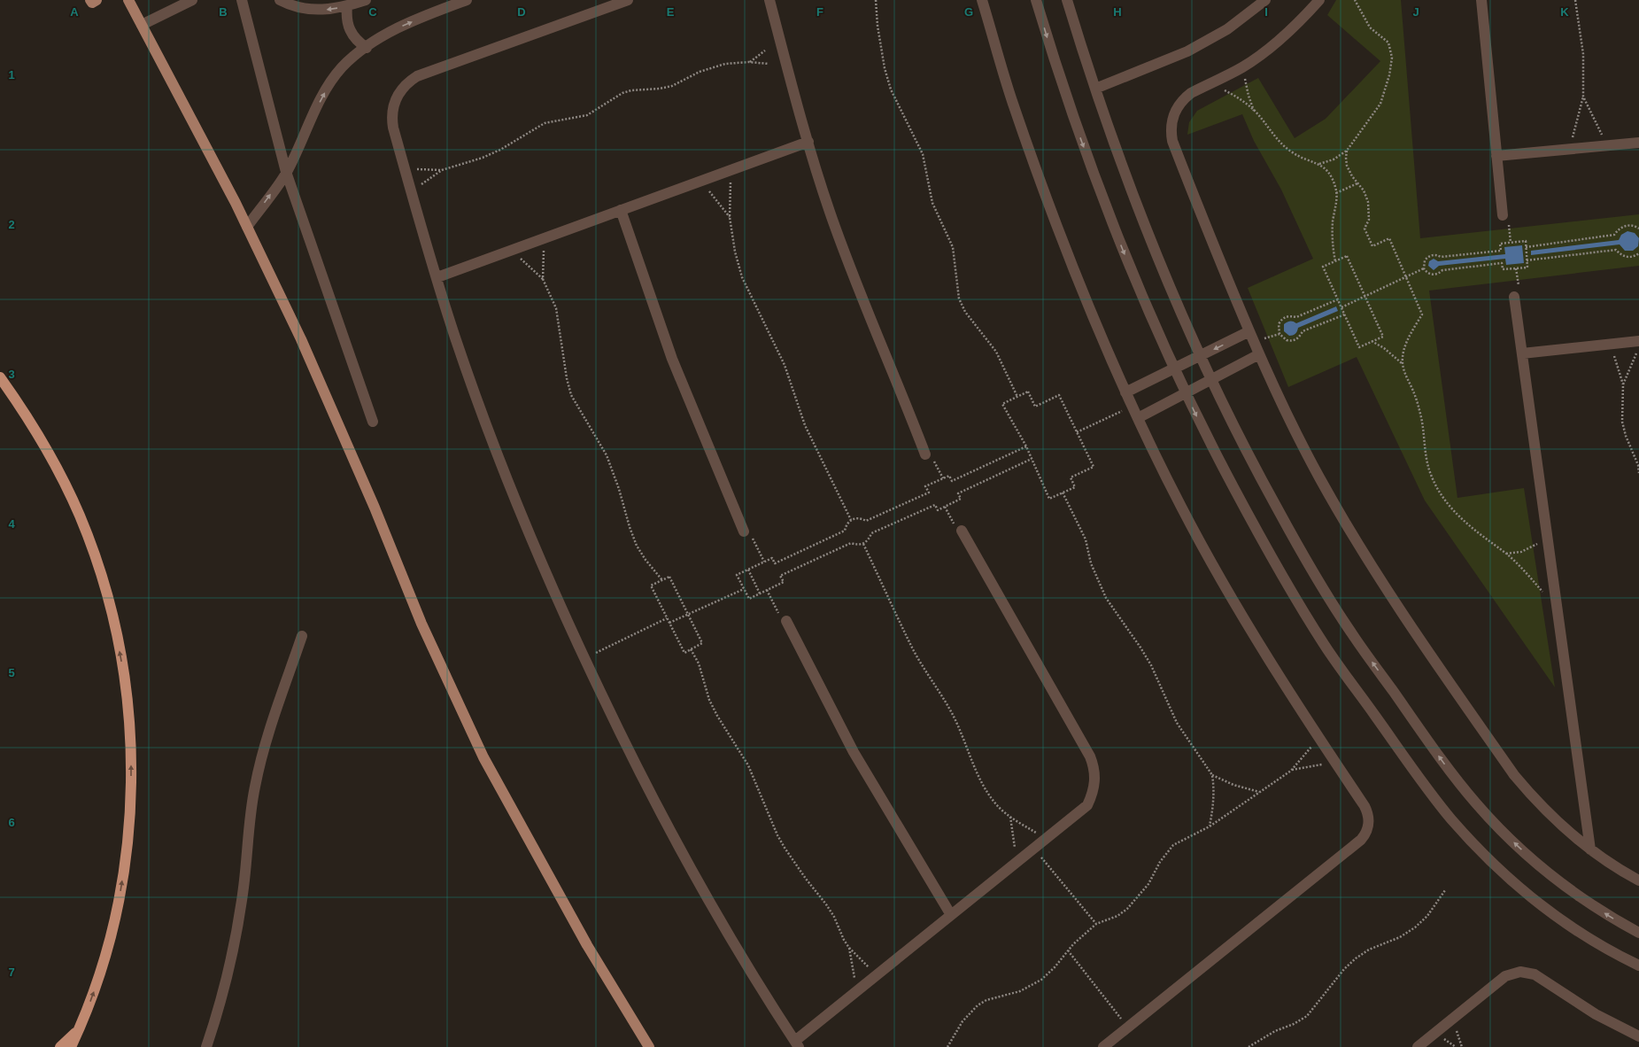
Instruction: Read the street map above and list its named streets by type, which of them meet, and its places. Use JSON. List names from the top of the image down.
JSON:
{
  "grid": {
    "columns": [
      "A",
      "B",
      "C",
      "D",
      "E",
      "F",
      "G",
      "H",
      "I",
      "J",
      "K"
    ],
    "rows": [
      "1",
      "2",
      "3",
      "4",
      "5",
      "6",
      "7"
    ]
  }
}
